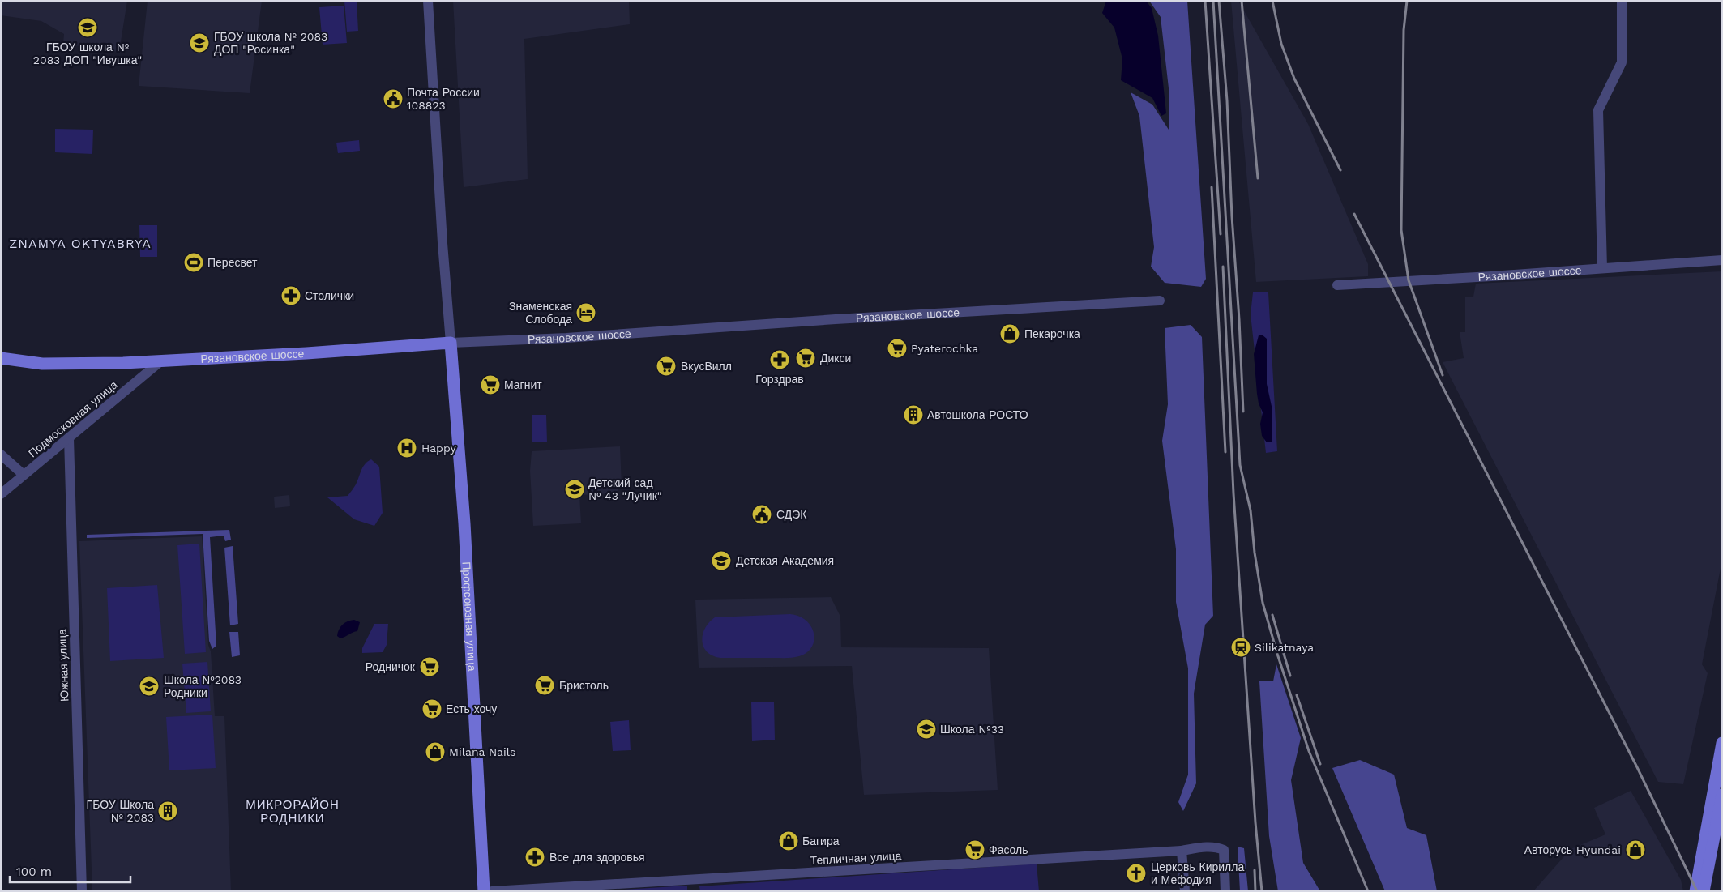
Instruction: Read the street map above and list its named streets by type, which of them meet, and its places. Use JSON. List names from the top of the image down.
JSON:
{
  "streets": {
    "main road": ["Рязановское шоссе", "Профсоюзная улица"],
    "street": ["Подмосковная улица", "Южная улица", "Тепличная улица"]
  },
  "crossings": [
    ["Рязановское шоссе", "Подмосковная улица"],
    ["Рязановское шоссе", "Профсоюзная улица"],
    ["Подмосковная улица", "Южная улица"]
  ],
  "districts": ["ZNAMYA OKTYABRYA", "МИКРОРАЙОН РОДНИКИ"],
  "places": {
    "school or university": [
      "ГБОУ школа № 2083 ДОП \"Ивушка\"",
      "ГБОУ школа № 2083 ДОП \"Росинка\"",
      "Детский сад № 43 \"Лучик\"",
      "Детская Академия",
      "Школа №2083 Родники",
      "Школа №33"
    ],
    "public building": ["Почта России 108823", "СДЭК"],
    "sports": ["Пересвет"],
    "pharmacy": ["Столички", "Горздрав", "Все для здоровья"],
    "hotel": ["Знаменская Слобода"],
    "shop": [
      "Пекарочка",
      "Milana Nails",
      "Багира",
      "Авторусь Hyundai"
    ],
    "supermarket": [
      "Pyaterochka",
      "Дикси",
      "ВкусВилл",
      "Магнит",
      "Родничок",
      "Бристоль",
      "Есть хочу",
      "Фасоль"
    ],
    "building": ["Автошкола РОСТО", "ГБОУ Школа № 2083"],
    "hospital": ["Happy"],
    "station": ["Silikatnaya"],
    "church": ["Церковь Кирилла и Мефодия"]
  },
  "scale_bar": "100 m"
}
